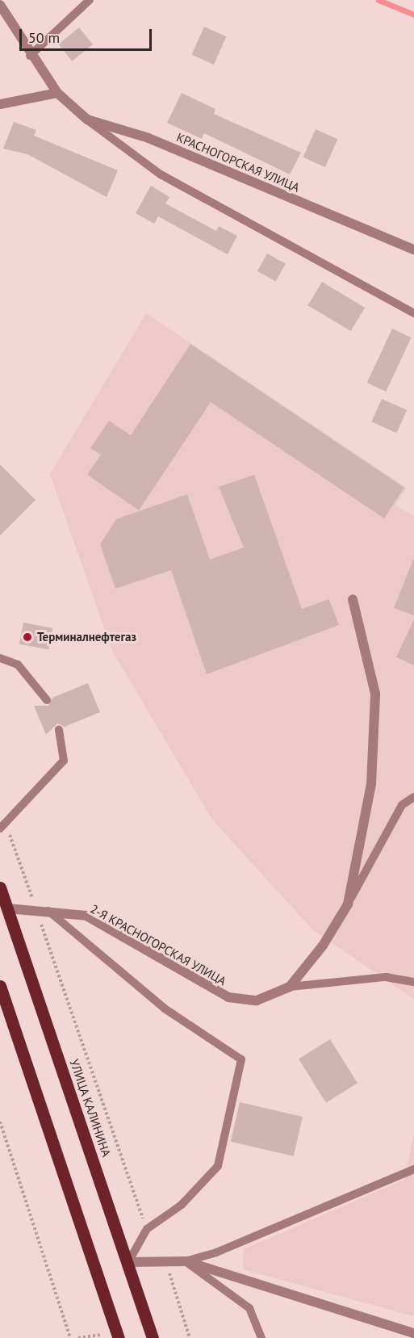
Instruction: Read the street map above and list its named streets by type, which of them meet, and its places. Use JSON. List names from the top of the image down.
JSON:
{
  "streets": {
    "main road": ["УЛИЦА КАЛИНИНА"],
    "street": ["КРАСНОГОРСКАЯ УЛИЦА", "2-Я КРАСНОГОРСКАЯ УЛИЦА"]
  },
  "crossings": [
    ["2-Я КРАСНОГОРСКАЯ УЛИЦА", "УЛИЦА КАЛИНИНА"]
  ],
  "places": ["Терминалнефтегаз"],
  "scale_bar": "50 m"
}
